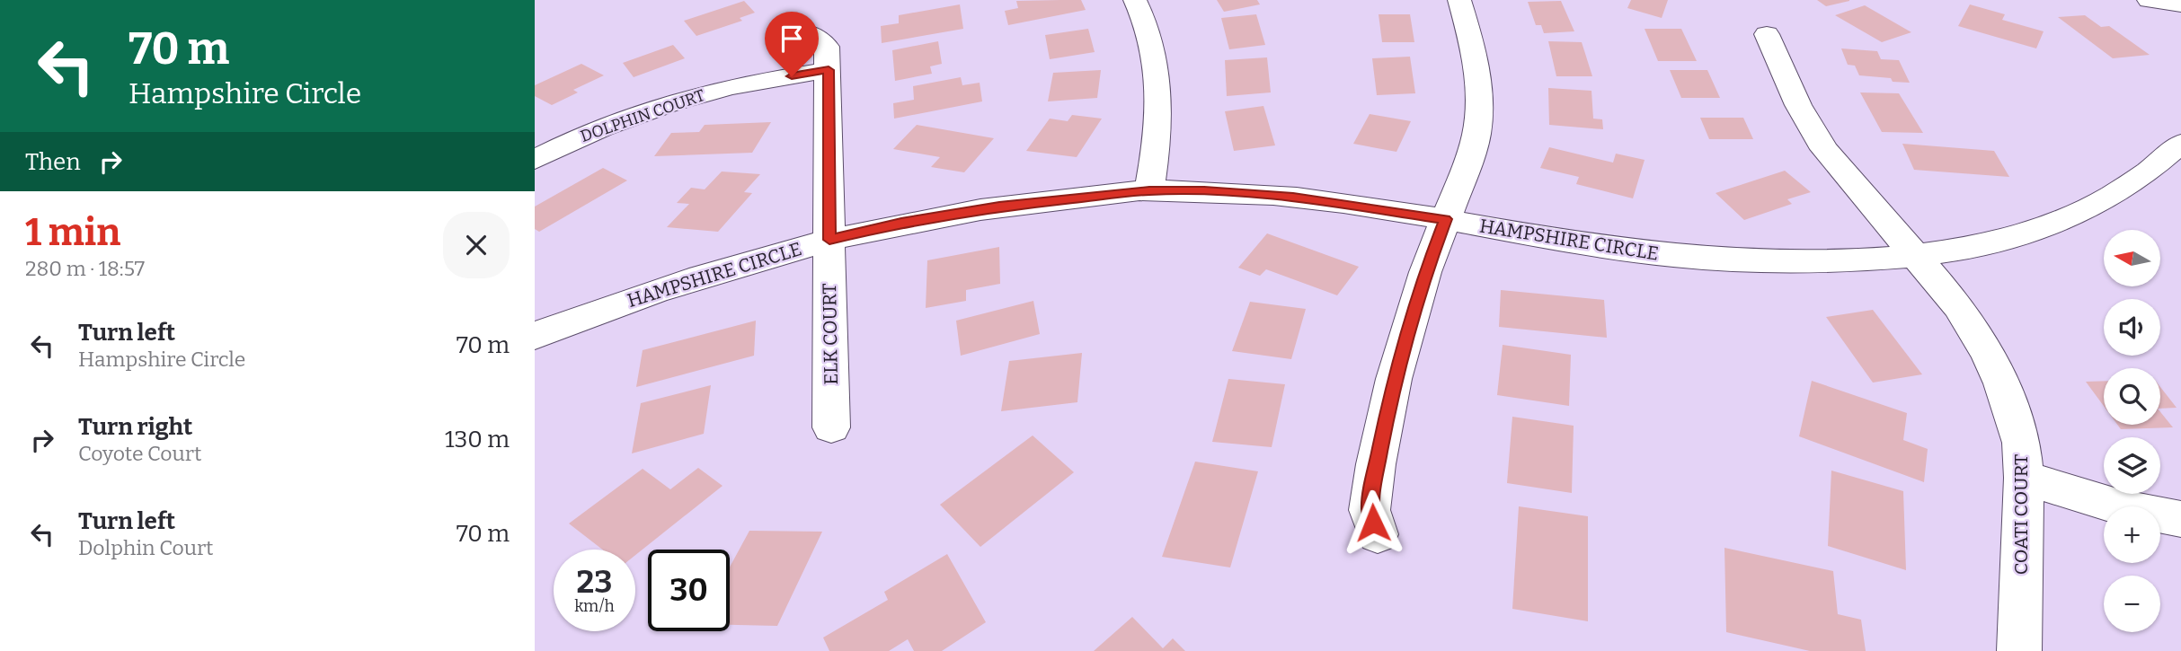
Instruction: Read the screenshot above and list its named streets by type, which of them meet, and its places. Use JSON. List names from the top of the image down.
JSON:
{
  "streets": {
    "street": [
      "DOLPHIN COURT",
      "HAMPSHIRE CIRCLE",
      "ELK COURT",
      "COATI COURT"
    ]
  },
  "crossings": [
    ["DOLPHIN COURT", "ELK COURT"],
    ["HAMPSHIRE CIRCLE", "ELK COURT"],
    ["HAMPSHIRE CIRCLE", "COATI COURT"]
  ],
  "north": "left",
  "page": {
    "turn": ["70 m", "Hampshire Circle"],
    "then": "Then",
    "heading": ["1 min", "280 m · 18:57"],
    "map_buttons": ["+", "−"],
    "list": [
      {
        "name": "Turn left",
        "note": "Hampshire Circle",
        "value": "70 m"
      },
      {
        "name": "Turn right",
        "note": "Coyote Court",
        "value": "130 m"
      },
      {
        "name": "Turn left",
        "note": "Dolphin Court",
        "value": "70 m"
      }
    ],
    "speed": "23 km/h",
    "limit": "30"
  }
}
